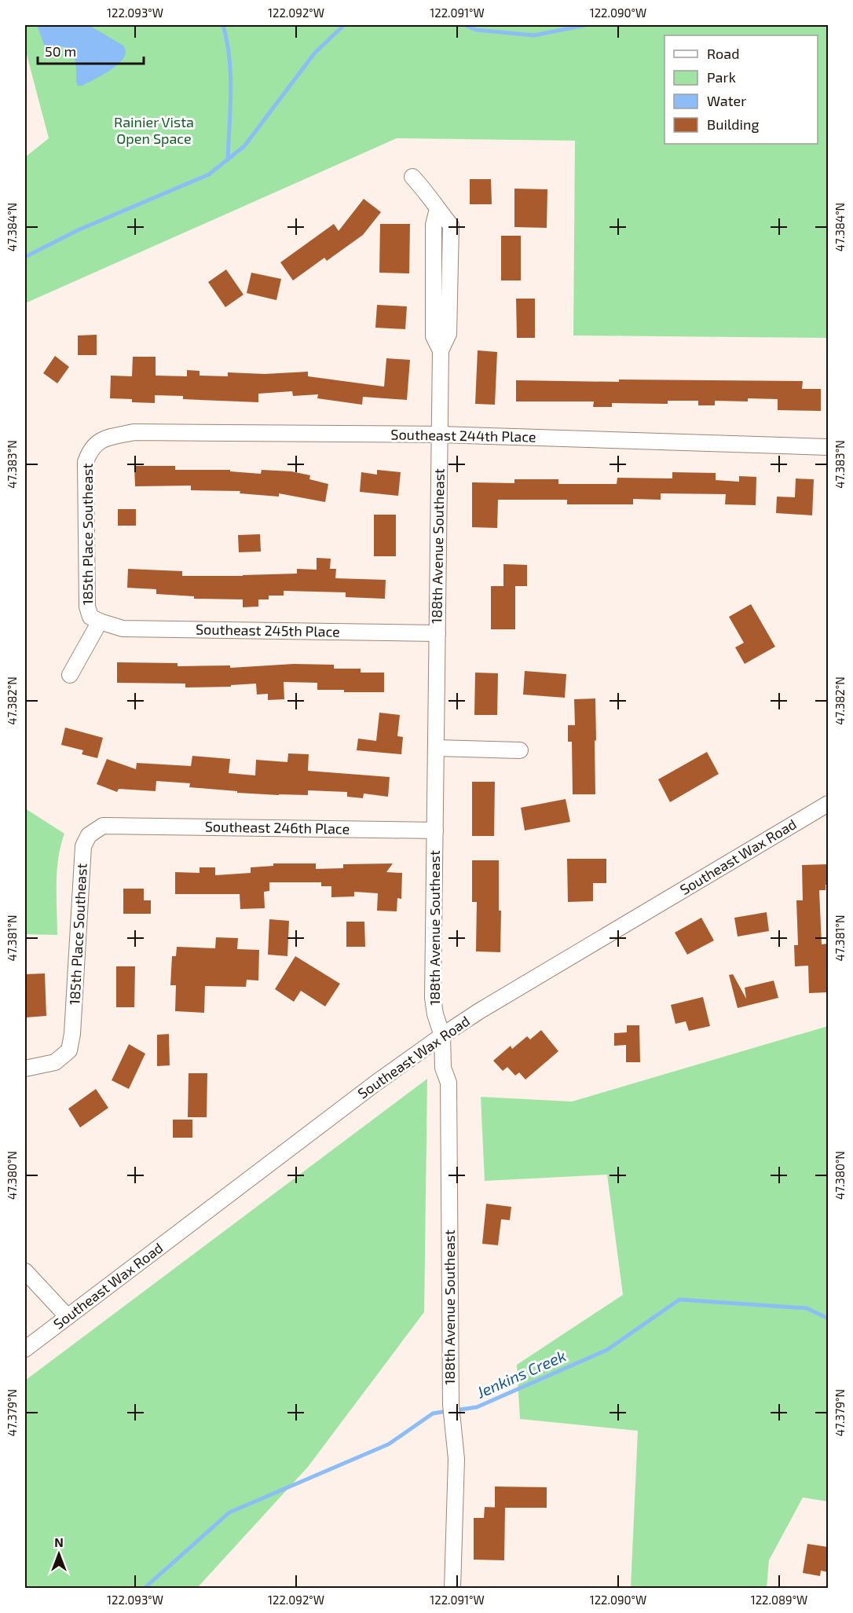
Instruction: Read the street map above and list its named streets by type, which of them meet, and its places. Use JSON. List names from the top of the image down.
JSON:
{
  "streets": {
    "street": [
      "Southeast 244th Place",
      "185th Place Southeast",
      "188th Avenue Southeast",
      "Southeast 245th Place",
      "Southeast 246th Place",
      "Southeast Wax Road"
    ]
  },
  "crossings": [
    ["Southeast 244th Place", "185th Place Southeast"],
    ["Southeast 244th Place", "188th Avenue Southeast"],
    ["185th Place Southeast", "Southeast 245th Place"],
    ["185th Place Southeast", "Southeast 246th Place"],
    ["188th Avenue Southeast", "Southeast 245th Place"],
    ["188th Avenue Southeast", "Southeast 246th Place"],
    ["188th Avenue Southeast", "Southeast Wax Road"]
  ],
  "water": ["Jenkins Creek"],
  "parks": ["Rainier Vista Open Space"],
  "legend": [
    "Road",
    "Park",
    "Water",
    "Building"
  ],
  "scale_bar": "50 m",
  "north": "top",
  "coordinates": [
    "122.093°W",
    "122.092°W",
    "122.091°W",
    "122.090°W",
    "47.384°N",
    "47.383°N",
    "47.382°N",
    "47.381°N",
    "47.380°N",
    "47.379°N",
    "122.089°W"
  ]
}
